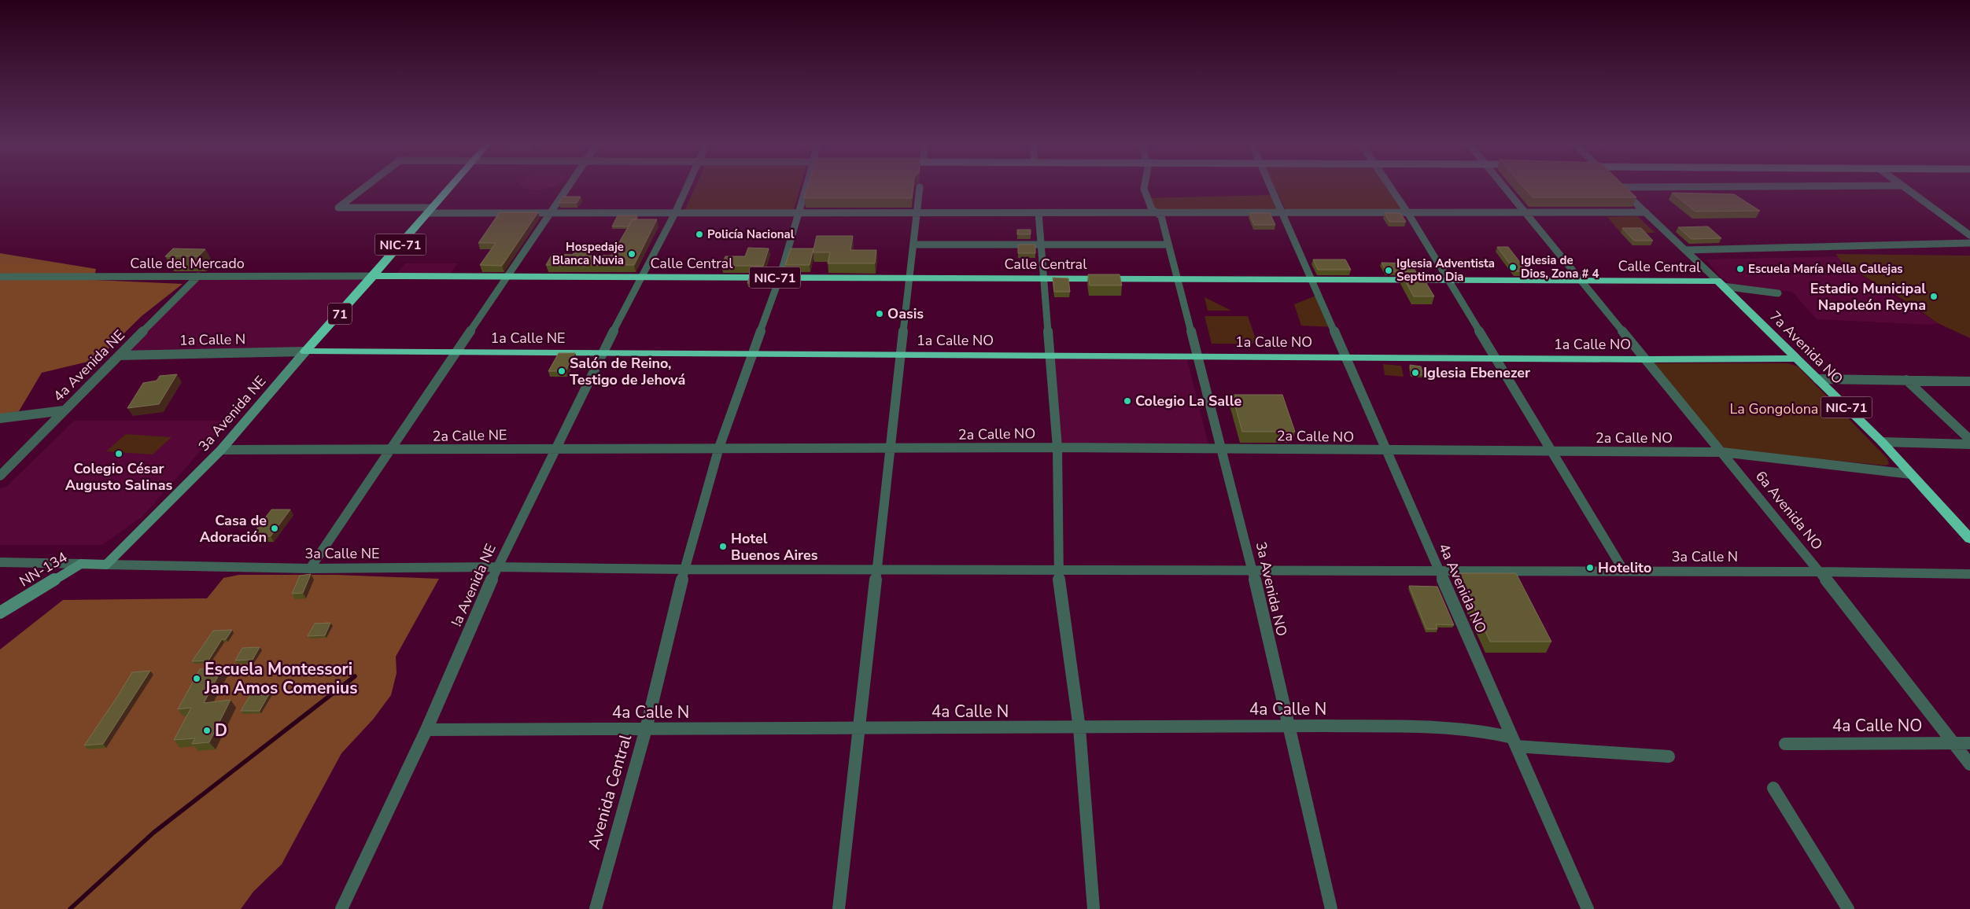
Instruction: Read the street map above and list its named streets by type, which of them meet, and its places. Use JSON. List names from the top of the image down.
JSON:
{
  "streets": {
    "highway": [
      "NIC-71",
      "Calle Central",
      "71",
      "1a Calle NE",
      "1a Calle NO",
      "7a Avenida NO",
      "3a Avenida NE"
    ],
    "street": [
      "Calle del Mercado",
      "1a Calle N",
      "4a Avenida NE",
      "2a Calle NO",
      "2a Calle NE",
      "6a Avenida NO",
      "3a Calle NE",
      "3a Calle N",
      "NN-134",
      "!a Avenida NE",
      "4a Avenida NO",
      "3a Avenida NO",
      "4a Calle N",
      "4a Calle NO",
      "Avenida Central"
    ]
  },
  "crossings": [
    ["NIC-71", "Calle del Mercado"],
    ["NIC-71", "Calle Central"],
    ["NIC-71", "3a Avenida NE"],
    ["Calle del Mercado", "Calle Central"],
    ["Calle del Mercado", "4a Avenida NE"],
    ["Calle del Mercado", "3a Avenida NE"],
    ["Calle Central", "7a Avenida NO"],
    ["Calle Central", "3a Avenida NE"],
    ["Calle Central", "6a Avenida NO"],
    ["Calle Central", "!a Avenida NE"],
    ["Calle Central", "4a Avenida NO"],
    ["Calle Central", "3a Avenida NO"],
    ["1a Calle NE", "1a Calle N"],
    ["1a Calle NE", "1a Calle NO"],
    ["1a Calle NE", "3a Avenida NE"],
    ["1a Calle NE", "!a Avenida NE"],
    ["1a Calle NE", "Avenida Central"],
    ["1a Calle N", "4a Avenida NE"],
    ["1a Calle N", "3a Avenida NE"],
    ["1a Calle NO", "7a Avenida NO"],
    ["1a Calle NO", "6a Avenida NO"],
    ["1a Calle NO", "4a Avenida NO"],
    ["1a Calle NO", "3a Avenida NO"],
    ["1a Calle NO", "Avenida Central"],
    ["7a Avenida NO", "2a Calle NO"],
    ["3a Avenida NE", "2a Calle NE"],
    ["3a Avenida NE", "3a Calle NE"],
    ["2a Calle NO", "2a Calle NE"],
    ["2a Calle NO", "6a Avenida NO"],
    ["2a Calle NO", "4a Avenida NO"],
    ["2a Calle NO", "3a Avenida NO"],
    ["2a Calle NO", "Avenida Central"],
    ["2a Calle NE", "!a Avenida NE"],
    ["2a Calle NE", "Avenida Central"],
    ["6a Avenida NO", "3a Calle N"],
    ["6a Avenida NO", "4a Calle NO"],
    ["3a Calle NE", "3a Calle N"],
    ["3a Calle NE", "NN-134"],
    ["3a Calle NE", "!a Avenida NE"],
    ["3a Calle NE", "Avenida Central"],
    ["3a Calle N", "4a Avenida NO"],
    ["3a Calle N", "3a Avenida NO"],
    ["!a Avenida NE", "4a Calle N"],
    ["4a Avenida NO", "4a Calle N"],
    ["3a Avenida NO", "4a Calle N"],
    ["4a Calle N", "Avenida Central"]
  ],
  "parks": ["La Gongolona"],
  "places": [
    "Policía Nacional",
    "Hospedaje Blanca Nuvia",
    "Iglesia de Dios, Zona # 4",
    "Escuela María Nella Callejas",
    "Iglesia Adventista Septimo Dia",
    "Estadio Municipal Napoleón Reyna",
    "Oasis",
    "Salón de Reino, Testigo de Jehová",
    "Iglesia Ebenezer",
    "Colegio La Salle",
    "Colegio César Augusto Salinas",
    "Casa de Adoración",
    "Hotel Buenos Aires",
    "Hotelito",
    "Escuela Montessori Jan Amos Comenius",
    "D"
  ]
}
